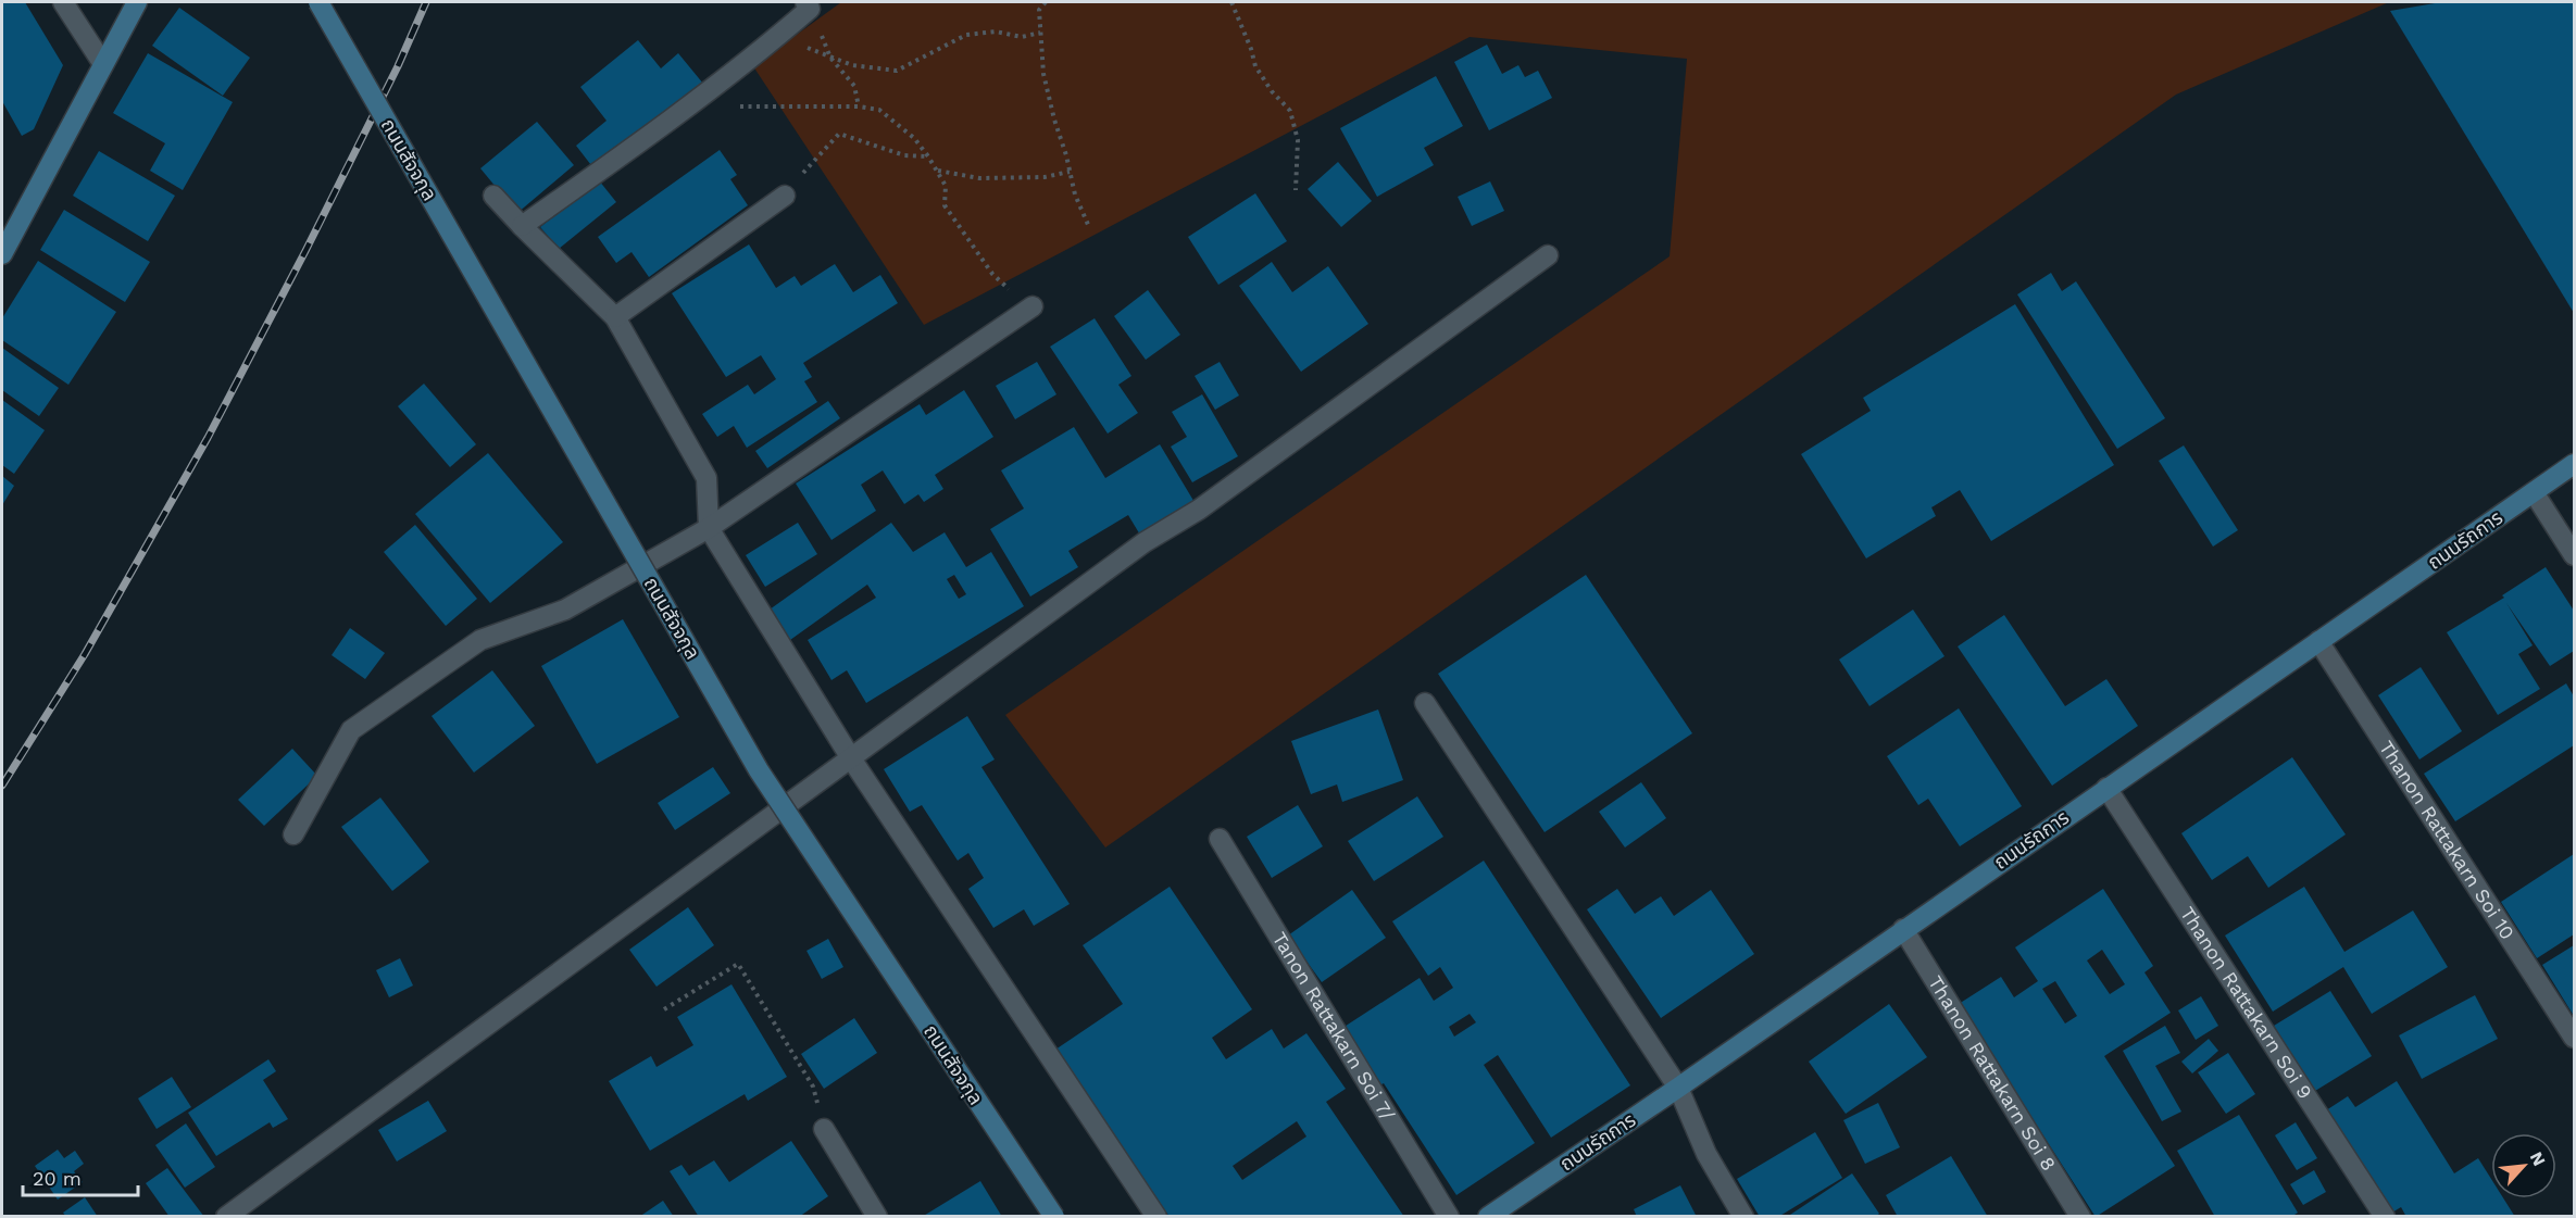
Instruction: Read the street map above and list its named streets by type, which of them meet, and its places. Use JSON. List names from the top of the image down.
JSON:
{
  "streets": {
    "street": [
      "ถนนสัจจกุล",
      "ถนนรัถการ",
      "Thanon Rattakarn Soi 10",
      "Thanon Rattakarn Soi 9",
      "Tanon Rattakarn Soi 7/",
      "Thanon Rattakarn Soi 8"
    ]
  },
  "crossings": [
    ["ถนนรัถการ", "Thanon Rattakarn Soi 10"],
    ["ถนนรัถการ", "Thanon Rattakarn Soi 9"],
    ["ถนนรัถการ", "Thanon Rattakarn Soi 8"]
  ],
  "scale_bar": "20 m",
  "north": "top right"
}
